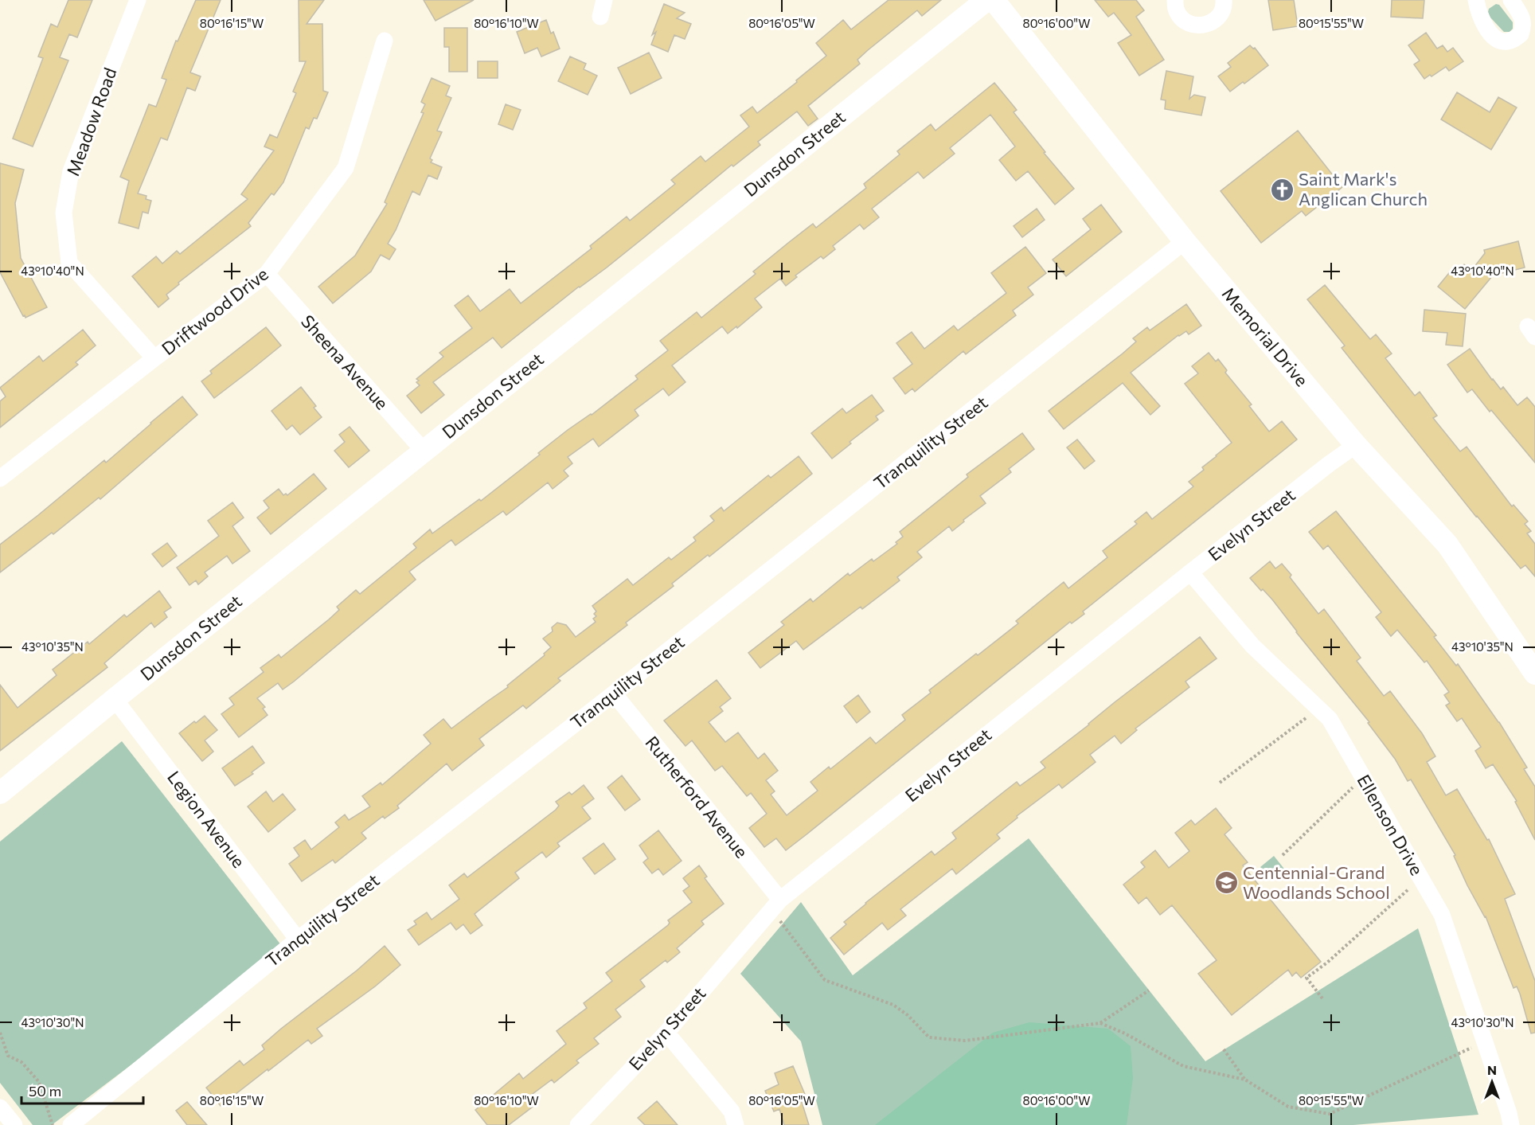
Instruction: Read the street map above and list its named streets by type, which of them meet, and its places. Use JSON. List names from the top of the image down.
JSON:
{
  "streets": {
    "main road": ["Dunsdon Street", "Memorial Drive"],
    "street": [
      "Meadow Road",
      "Driftwood Drive",
      "Sheena Avenue",
      "Tranquility Street",
      "Evelyn Street",
      "Rutherford Avenue",
      "Legion Avenue",
      "Ellenson Drive"
    ]
  },
  "crossings": [
    ["Meadow Road", "Driftwood Drive"],
    ["Dunsdon Street", "Sheena Avenue"],
    ["Dunsdon Street", "Legion Avenue"],
    ["Driftwood Drive", "Sheena Avenue"],
    ["Memorial Drive", "Tranquility Street"],
    ["Memorial Drive", "Evelyn Street"],
    ["Tranquility Street", "Rutherford Avenue"],
    ["Tranquility Street", "Legion Avenue"],
    ["Evelyn Street", "Rutherford Avenue"],
    ["Evelyn Street", "Ellenson Drive"]
  ],
  "places": {
    "church": ["Saint Mark's Anglican Church"],
    "school or university": ["Centennial-Grand Woodlands School"]
  },
  "scale_bar": "50 m",
  "north": "top",
  "coordinates": [
    "80°16'15\"W",
    "80°16'10\"W",
    "80°16'05\"W",
    "80°16'00\"W",
    "80°15'55\"W",
    "43°10'40\"N",
    "43°10'35\"N",
    "43°10'30\"N"
  ]
}
